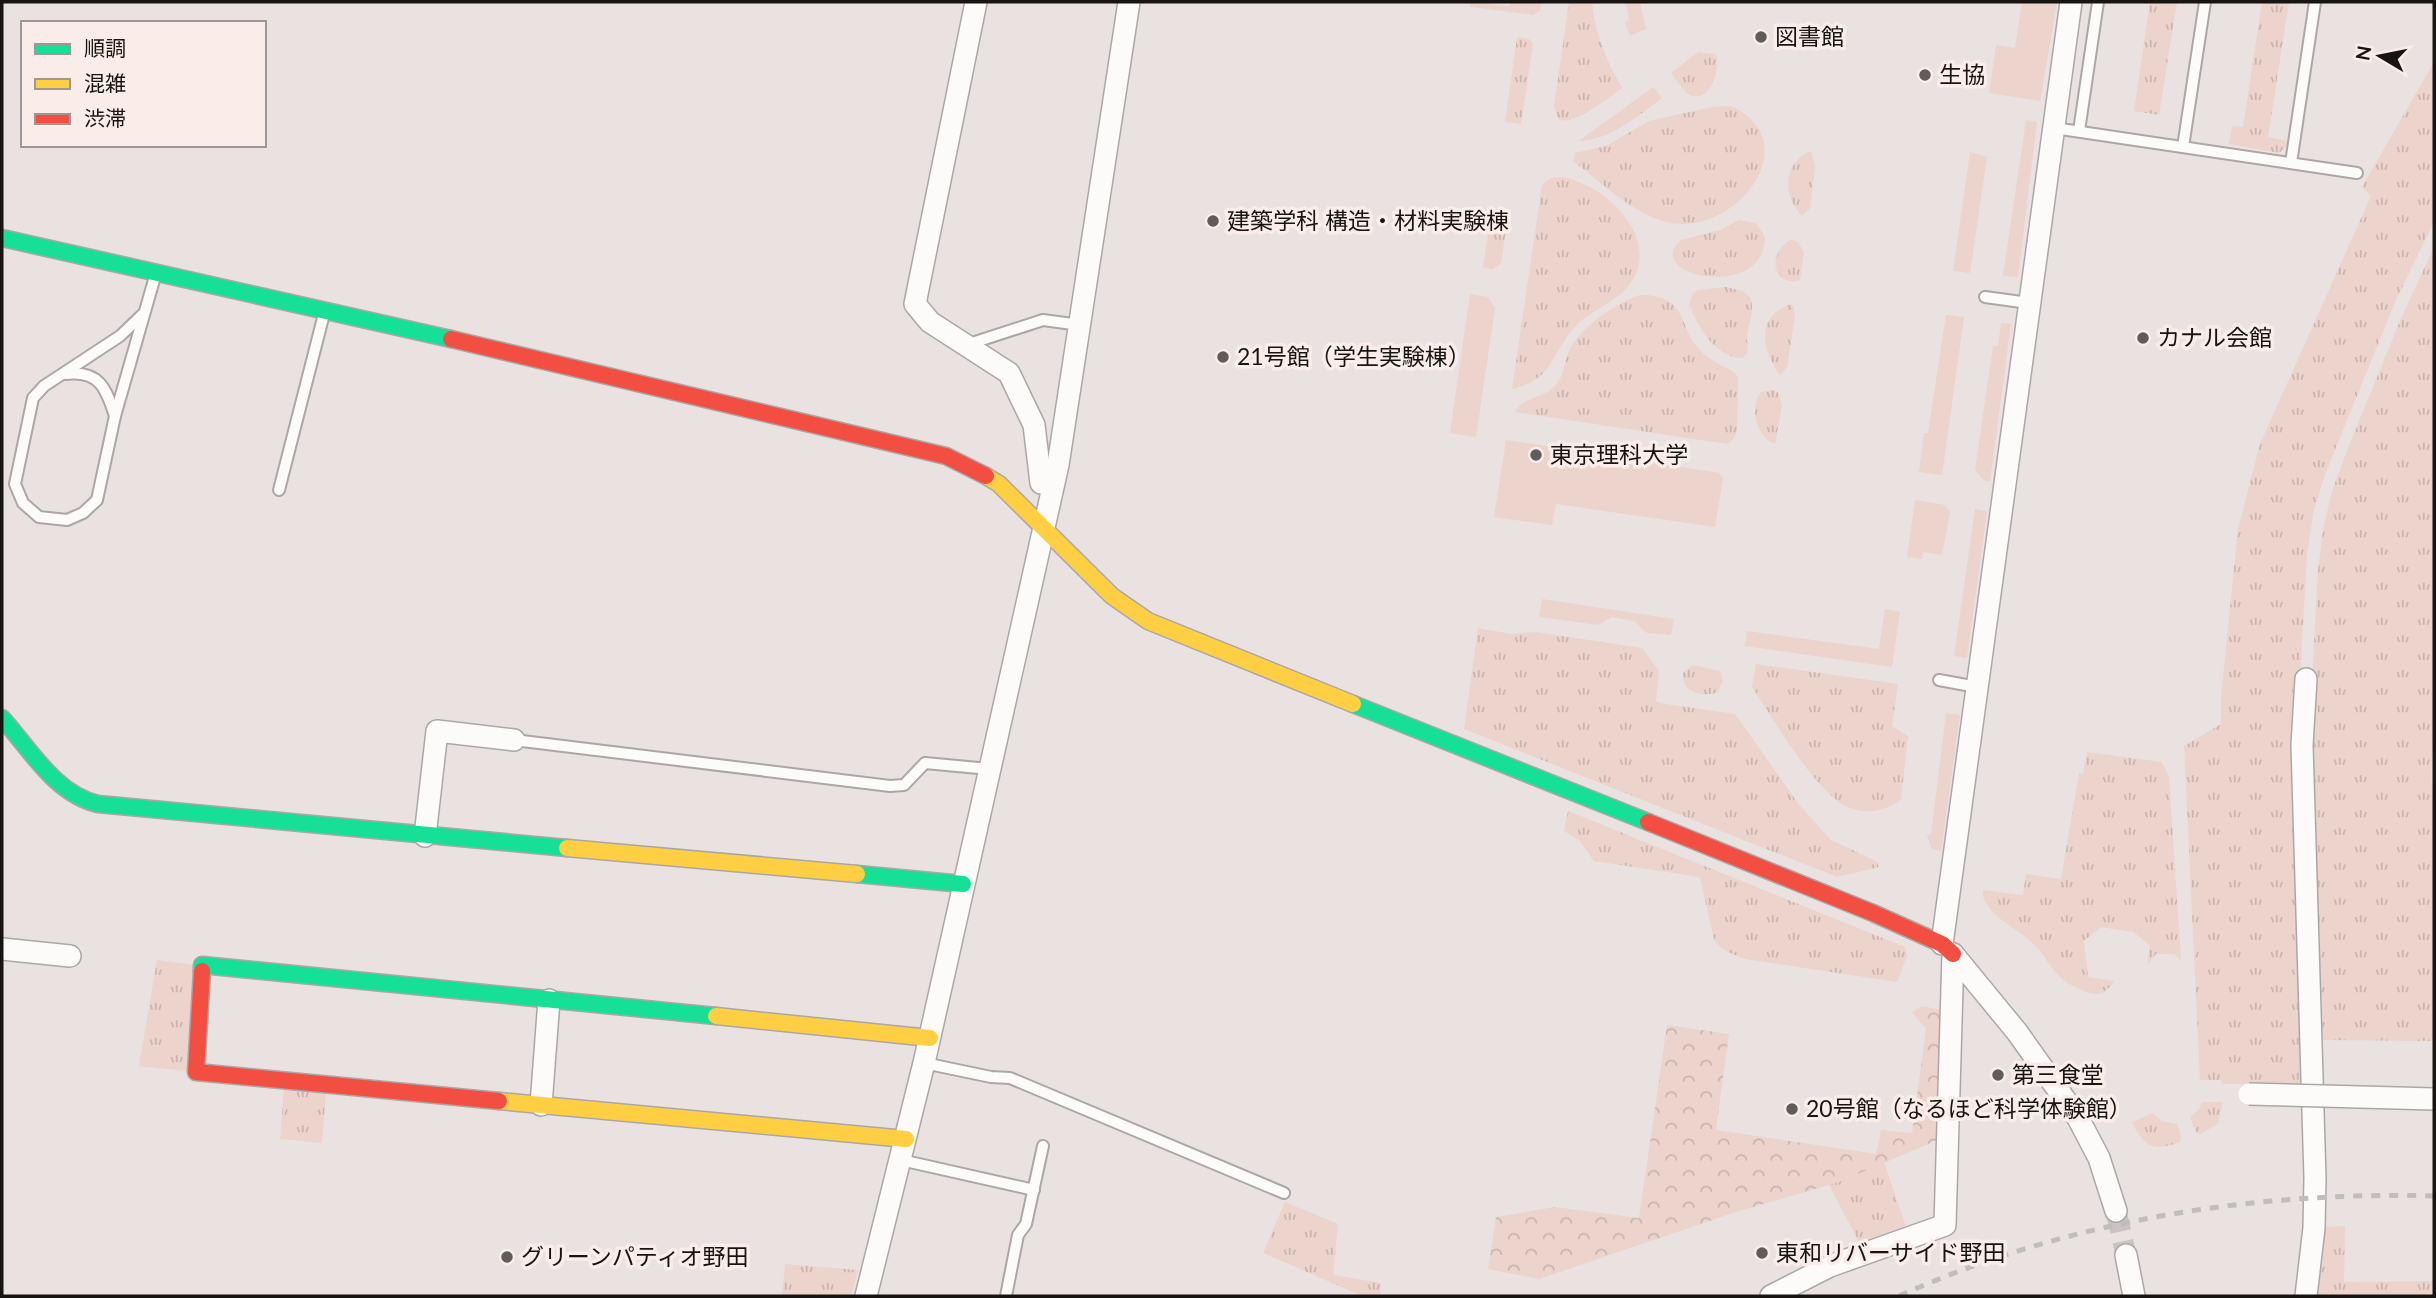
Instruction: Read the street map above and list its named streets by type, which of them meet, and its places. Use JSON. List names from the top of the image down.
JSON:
{
  "places": [
    "図書館",
    "生協",
    "建築学科 構造・材料実験棟",
    "カナル会館",
    "21号館（学生実験棟）",
    "東京理科大学",
    "第三食堂",
    "20号館（なるほど科学体験館）",
    "東和リバーサイド野田",
    "グリーンパティオ野田"
  ],
  "legend": ["順調", "混雑", "渋滞"],
  "north": "left"
}
